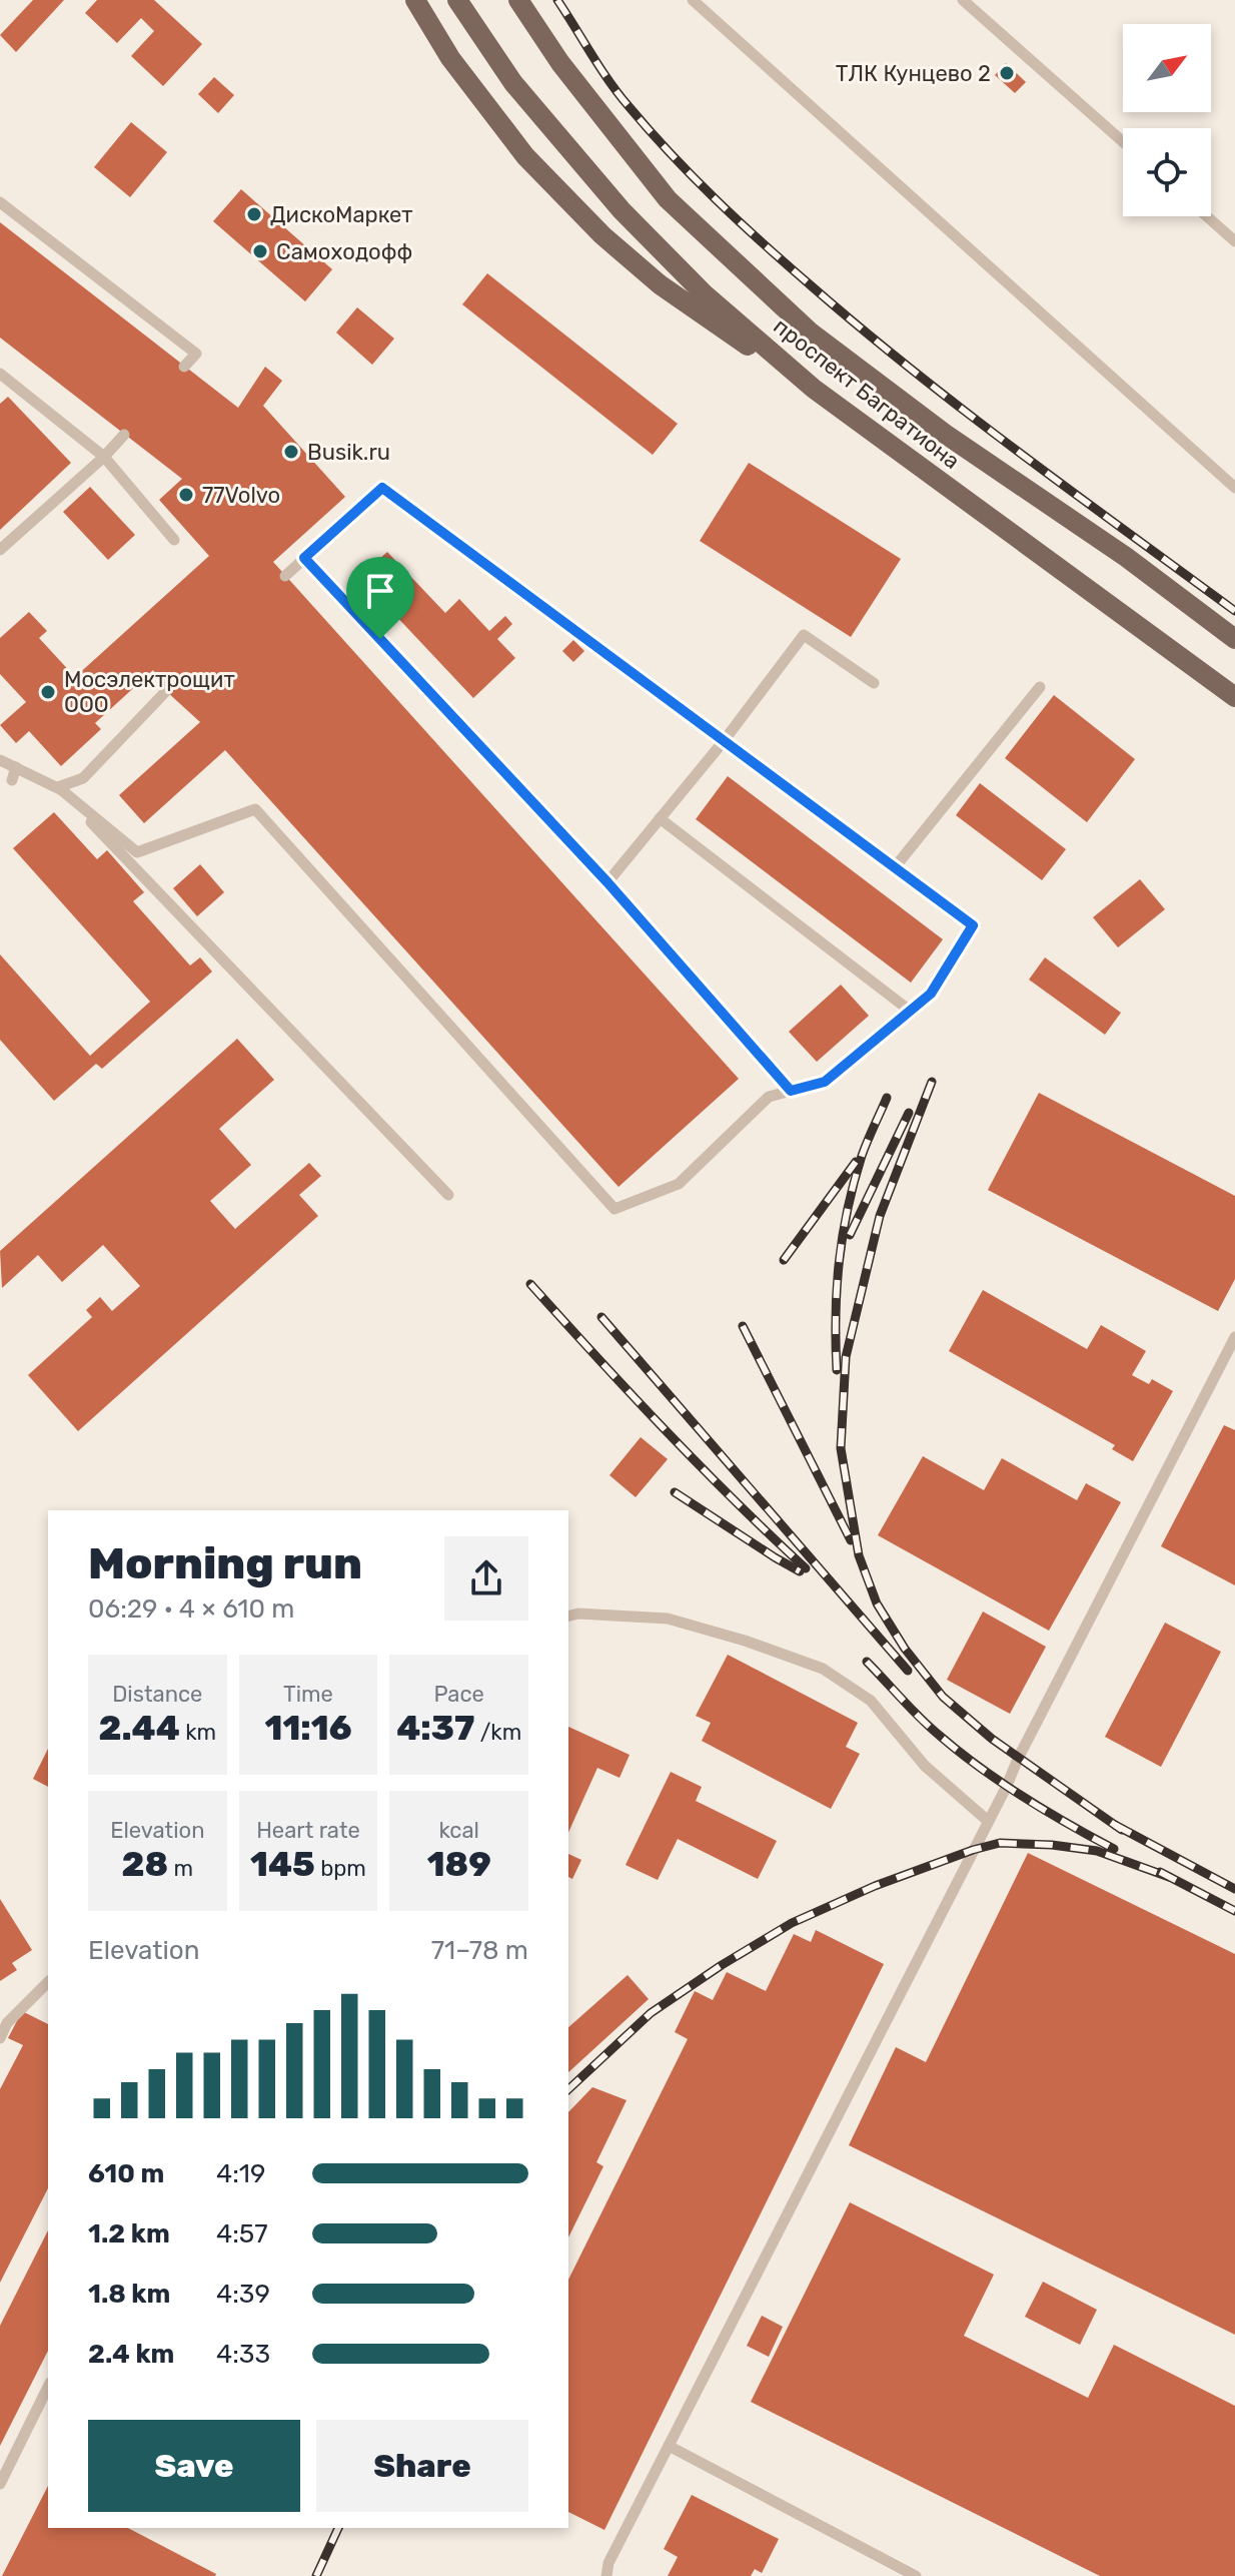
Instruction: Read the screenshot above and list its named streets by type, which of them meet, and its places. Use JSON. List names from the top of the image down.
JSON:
{
  "streets": {
    "main road": ["проспект Багратиона"]
  },
  "places": [
    "ТЛК Кунцево 2",
    "ДискоМаркет",
    "Самоходофф",
    "Busik.ru",
    "77Volvo",
    "Мосэлектрощит ООО"
  ],
  "north": "top right",
  "page": {
    "heading": ["Morning run", "06:29 · 4 × 610 m"],
    "stats": [
      ["Distance", "2.44 km"],
      ["Time", "11:16"],
      ["Pace", "4:37 /km"],
      ["Elevation", "28 m"],
      ["Heart rate", "145 bpm"],
      ["kcal", "189"]
    ],
    "chart": ["Elevation", "71–78 m"],
    "list": [
      {
        "name": "610 m",
        "note": "4:19"
      },
      {
        "name": "1.2 km",
        "note": "4:57"
      },
      {
        "name": "1.8 km",
        "note": "4:39"
      },
      {
        "name": "2.4 km",
        "note": "4:33"
      }
    ],
    "buttons": ["Save", "Share"]
  }
}
